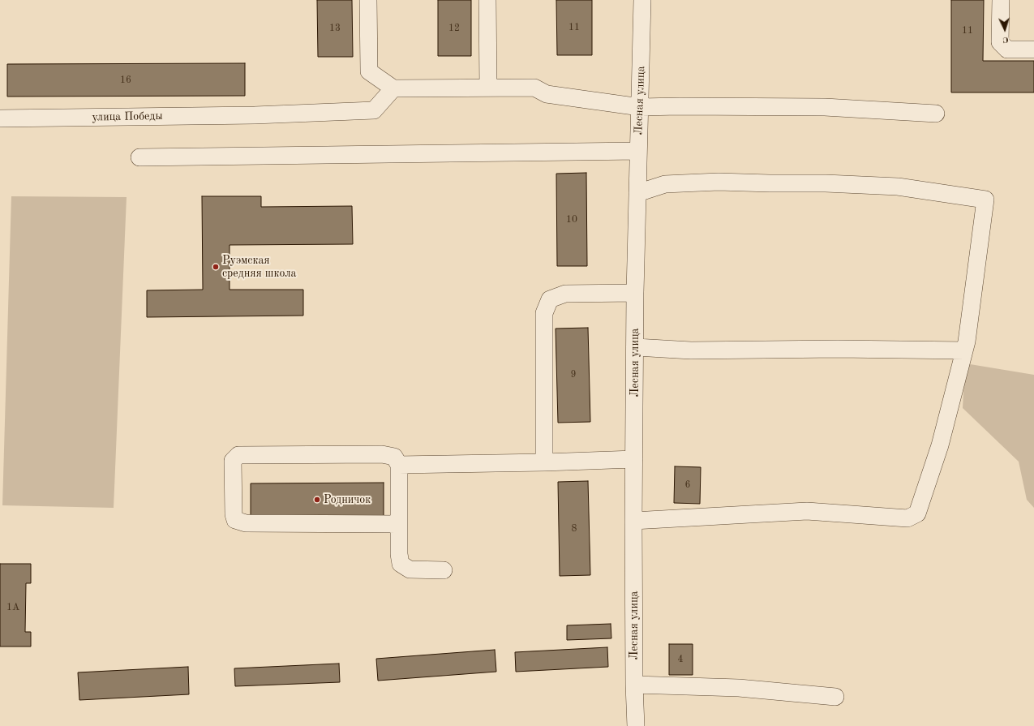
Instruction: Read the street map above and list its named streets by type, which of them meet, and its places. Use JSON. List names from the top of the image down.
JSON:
{
  "streets": {
    "street": ["Лесная улица", "улица Победы"]
  },
  "places": ["Руэмская средняя школа", "Родничок"],
  "house_numbers": [
    "11",
    "13",
    "12",
    "11",
    "16",
    "10",
    "9",
    "6",
    "8",
    "1А",
    "4"
  ],
  "north": "bottom"
}
